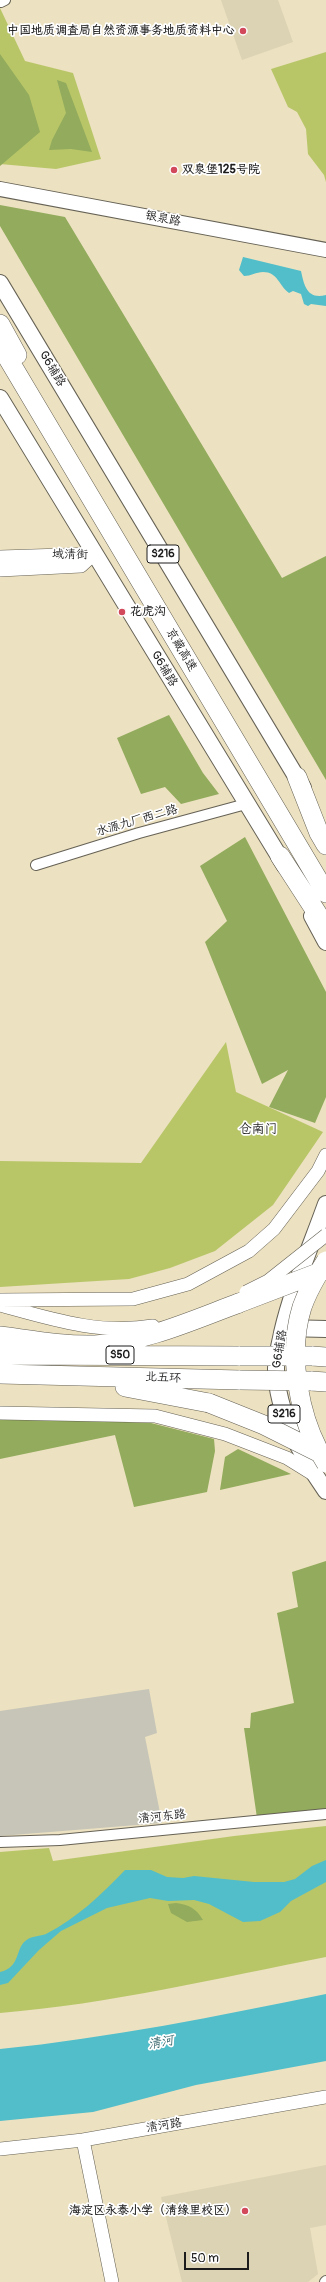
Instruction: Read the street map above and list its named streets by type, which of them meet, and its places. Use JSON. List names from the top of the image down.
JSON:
{
  "streets": {
    "highway": ["京藏高速", "S50", "北五环"],
    "main road": ["银泉路", "G6辅路", "S216"],
    "street": [
      "域清街",
      "水源九厂西二路",
      "清河东路",
      "清河路"
    ]
  },
  "crossings": [
    ["G6辅路", "域清街"],
    ["G6辅路", "水源九厂西二路"]
  ],
  "districts": ["仓南门"],
  "water": ["清河"],
  "places": [
    "中国地质调查局自然资源事务地质资料中心",
    "双泉堡125号院",
    "花虎沟",
    "海淀区永泰小学（清缘里校区）"
  ],
  "scale_bar": "50 m"
}
